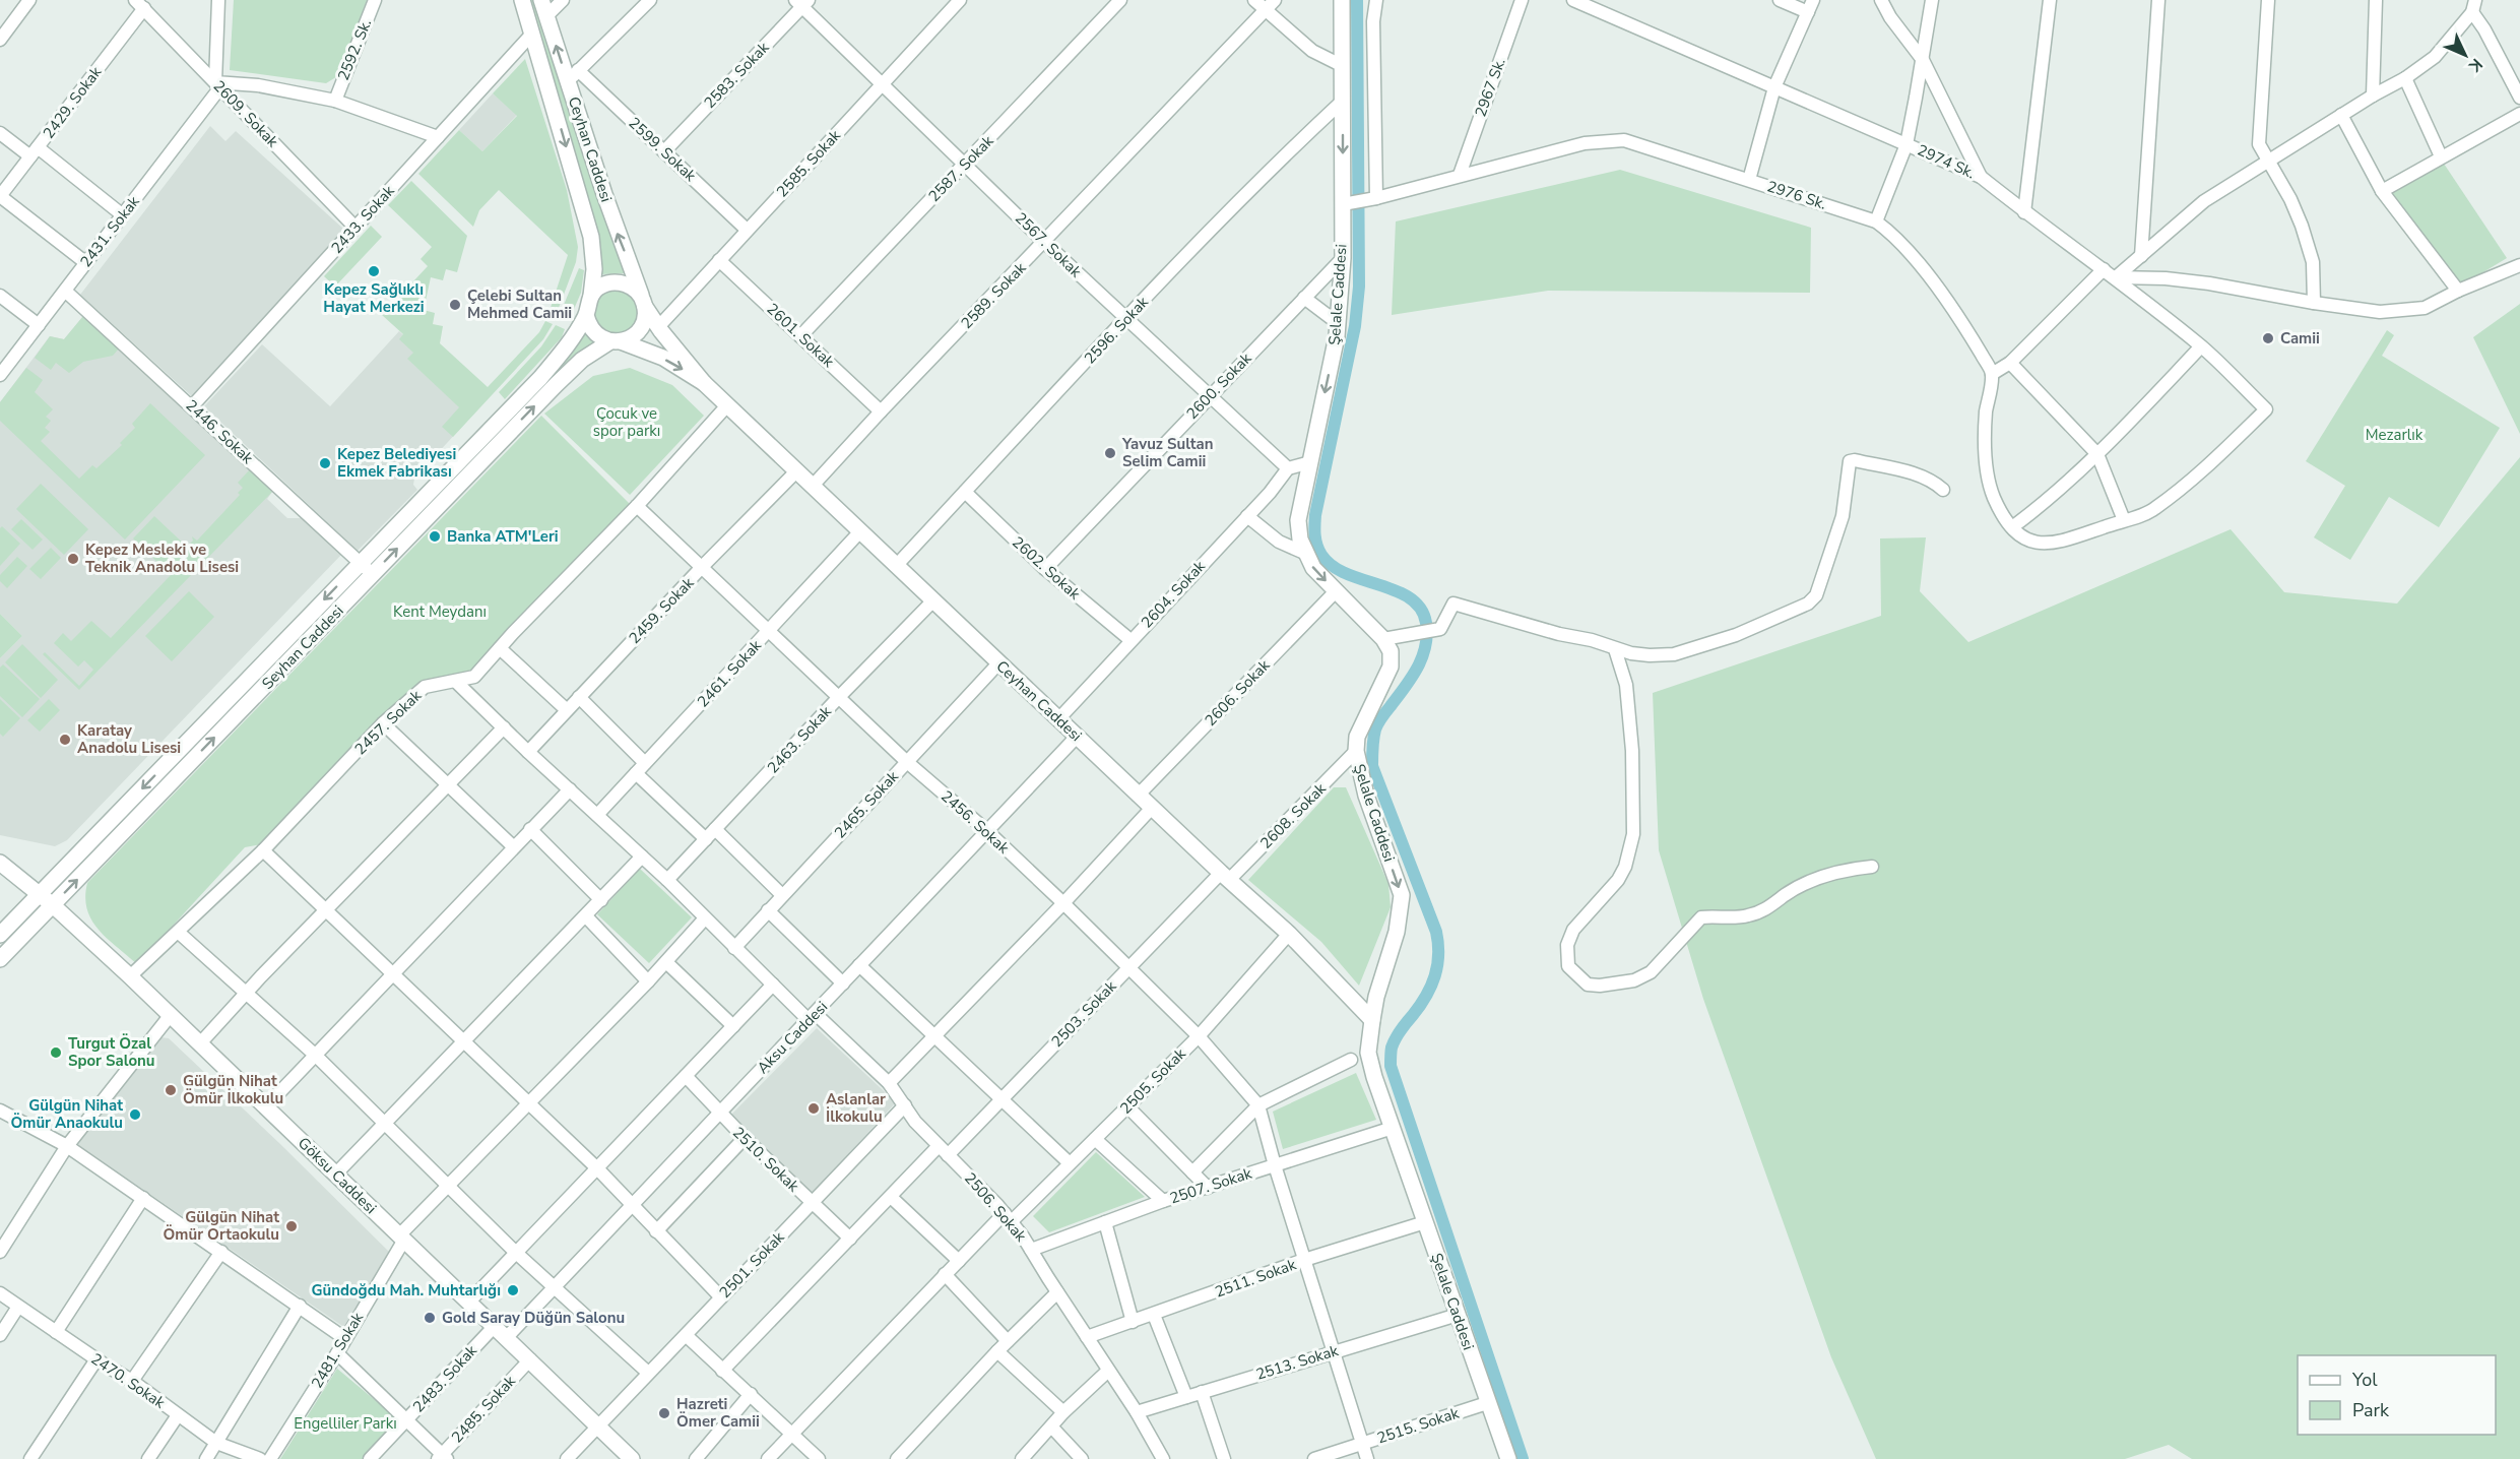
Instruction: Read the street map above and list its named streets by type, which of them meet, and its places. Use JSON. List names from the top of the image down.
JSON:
{
  "streets": {
    "street": [
      "2592. Sk.",
      "2583. Sokak",
      "2967 Sk.",
      "2429. Sokak",
      "2609. Sokak",
      "Ceyhan Caddesi",
      "2599. Sokak",
      "2974 Sk.",
      "2585. Sokak",
      "2587. Sokak",
      "2976 Sk.",
      "2433. Sokak",
      "2431. Sokak",
      "2567. Sokak",
      "Şelale Caddesi",
      "2589. Sokak",
      "2596. Sokak",
      "2601. Sokak",
      "2600. Sokak",
      "2446. Sokak",
      "2602. Sokak",
      "2604. Sokak",
      "2459. Sokak",
      "Seyhan Caddesi",
      "2461. Sokak",
      "2606. Sokak",
      "2457. Sokak",
      "2463. Sokak",
      "2465. Sokak",
      "2608. Sokak",
      "2456. Sokak",
      "2503. Sokak",
      "Aksu Caddesi",
      "2505. Sokak",
      "2510. Sokak",
      "Göksu Caddesi",
      "2507. Sokak",
      "2506. Sokak",
      "2501. Sokak",
      "2511. Sokak",
      "2481. Sokak",
      "2513. Sokak",
      "2483. Sokak",
      "2470. Sokak",
      "2485. Sokak",
      "2515. Sokak"
    ]
  },
  "crossings": [
    ["2583. Sokak", "2599. Sokak"],
    ["2583. Sokak", "2567. Sokak"],
    ["2967 Sk.", "2976 Sk."],
    ["2429. Sokak", "2609. Sokak"],
    ["2609. Sokak", "2433. Sokak"],
    ["2609. Sokak", "2431. Sokak"],
    ["Ceyhan Caddesi", "2599. Sokak"],
    ["Ceyhan Caddesi", "2585. Sokak"],
    ["Ceyhan Caddesi", "2433. Sokak"],
    ["Ceyhan Caddesi", "Şelale Caddesi"],
    ["Ceyhan Caddesi", "2589. Sokak"],
    ["Ceyhan Caddesi", "2596. Sokak"],
    ["Ceyhan Caddesi", "2604. Sokak"],
    ["Ceyhan Caddesi", "2459. Sokak"],
    ["Ceyhan Caddesi", "Seyhan Caddesi"],
    ["Ceyhan Caddesi", "2461. Sokak"],
    ["Ceyhan Caddesi", "2606. Sokak"],
    ["Ceyhan Caddesi", "2457. Sokak"],
    ["Ceyhan Caddesi", "2463. Sokak"],
    ["Ceyhan Caddesi", "2465. Sokak"],
    ["Ceyhan Caddesi", "2608. Sokak"],
    ["Ceyhan Caddesi", "2503. Sokak"],
    ["Ceyhan Caddesi", "Aksu Caddesi"],
    ["Ceyhan Caddesi", "2505. Sokak"],
    ["2599. Sokak", "2585. Sokak"],
    ["2585. Sokak", "2567. Sokak"],
    ["2585. Sokak", "2601. Sokak"],
    ["2587. Sokak", "2567. Sokak"],
    ["2587. Sokak", "2601. Sokak"],
    ["2976 Sk.", "Şelale Caddesi"],
    ["2433. Sokak", "2446. Sokak"],
    ["2431. Sokak", "2446. Sokak"],
    ["2567. Sokak", "2589. Sokak"],
    ["2567. Sokak", "2596. Sokak"],
    ["2567. Sokak", "2600. Sokak"],
    ["2567. Sokak", "2604. Sokak"],
    ["Şelale Caddesi", "2596. Sokak"],
    ["Şelale Caddesi", "2600. Sokak"],
    ["Şelale Caddesi", "2606. Sokak"],
    ["Şelale Caddesi", "2608. Sokak"],
    ["Şelale Caddesi", "2507. Sokak"],
    ["Şelale Caddesi", "2511. Sokak"],
    ["Şelale Caddesi", "2513. Sokak"],
    ["Şelale Caddesi", "2515. Sokak"],
    ["2589. Sokak", "2601. Sokak"],
    ["2596. Sokak", "2602. Sokak"],
    ["2600. Sokak", "2602. Sokak"],
    ["2446. Sokak", "Seyhan Caddesi"],
    ["2602. Sokak", "2604. Sokak"],
    ["2459. Sokak", "2456. Sokak"],
    ["2459. Sokak", "2506. Sokak"],
    ["Seyhan Caddesi", "Göksu Caddesi"],
    ["2461. Sokak", "2456. Sokak"],
    ["2461. Sokak", "2506. Sokak"],
    ["2457. Sokak", "2456. Sokak"],
    ["2457. Sokak", "Göksu Caddesi"],
    ["2457. Sokak", "2506. Sokak"],
    ["2463. Sokak", "2456. Sokak"],
    ["2463. Sokak", "2506. Sokak"],
    ["2465. Sokak", "2456. Sokak"],
    ["2465. Sokak", "2506. Sokak"],
    ["2608. Sokak", "2503. Sokak"],
    ["2456. Sokak", "2503. Sokak"],
    ["2456. Sokak", "Aksu Caddesi"],
    ["2456. Sokak", "2505. Sokak"],
    ["2456. Sokak", "2507. Sokak"],
    ["2456. Sokak", "2511. Sokak"],
    ["2456. Sokak", "2513. Sokak"],
    ["2456. Sokak", "2515. Sokak"],
    ["2503. Sokak", "2510. Sokak"],
    ["2503. Sokak", "2506. Sokak"],
    ["Aksu Caddesi", "2510. Sokak"],
    ["Aksu Caddesi", "Göksu Caddesi"],
    ["Aksu Caddesi", "2506. Sokak"],
    ["2505. Sokak", "2506. Sokak"],
    ["2510. Sokak", "2501. Sokak"],
    ["Göksu Caddesi", "2501. Sokak"],
    ["Göksu Caddesi", "2481. Sokak"],
    ["Göksu Caddesi", "2483. Sokak"],
    ["Göksu Caddesi", "2485. Sokak"],
    ["2507. Sokak", "2506. Sokak"],
    ["2506. Sokak", "2501. Sokak"],
    ["2506. Sokak", "2511. Sokak"],
    ["2506. Sokak", "2481. Sokak"],
    ["2506. Sokak", "2513. Sokak"]
  ],
  "one_way": ["Şelale Caddesi"],
  "parks": [
    "Çocuk ve spor parkı",
    "Mezarlık",
    "Kent Meydanı",
    "Engelliler Parkı"
  ],
  "places": [
    "Kepez Sağlıklı Hayat Merkezi",
    "Çelebi Sultan Mehmed Camii",
    "Camii",
    "Yavuz Sultan Selim Camii",
    "Kepez Belediyesi Ekmek Fabrikası",
    "Banka ATM'Leri",
    "Kepez Mesleki ve Teknik Anadolu Lisesi",
    "Karatay Anadolu Lisesi",
    "Turgut Özal Spor Salonu",
    "Gülgün Nihat Ömür İlkokulu",
    "Aslanlar İlkokulu",
    "Gülgün Nihat Ömür Anaokulu",
    "Gülgün Nihat Ömür Ortaokulu",
    "Gündoğdu Mah. Muhtarlığı",
    "Gold Saray Düğün Salonu",
    "Hazreti Ömer Camii"
  ],
  "legend": ["Yol", "Park"],
  "north": "bottom right"
}
